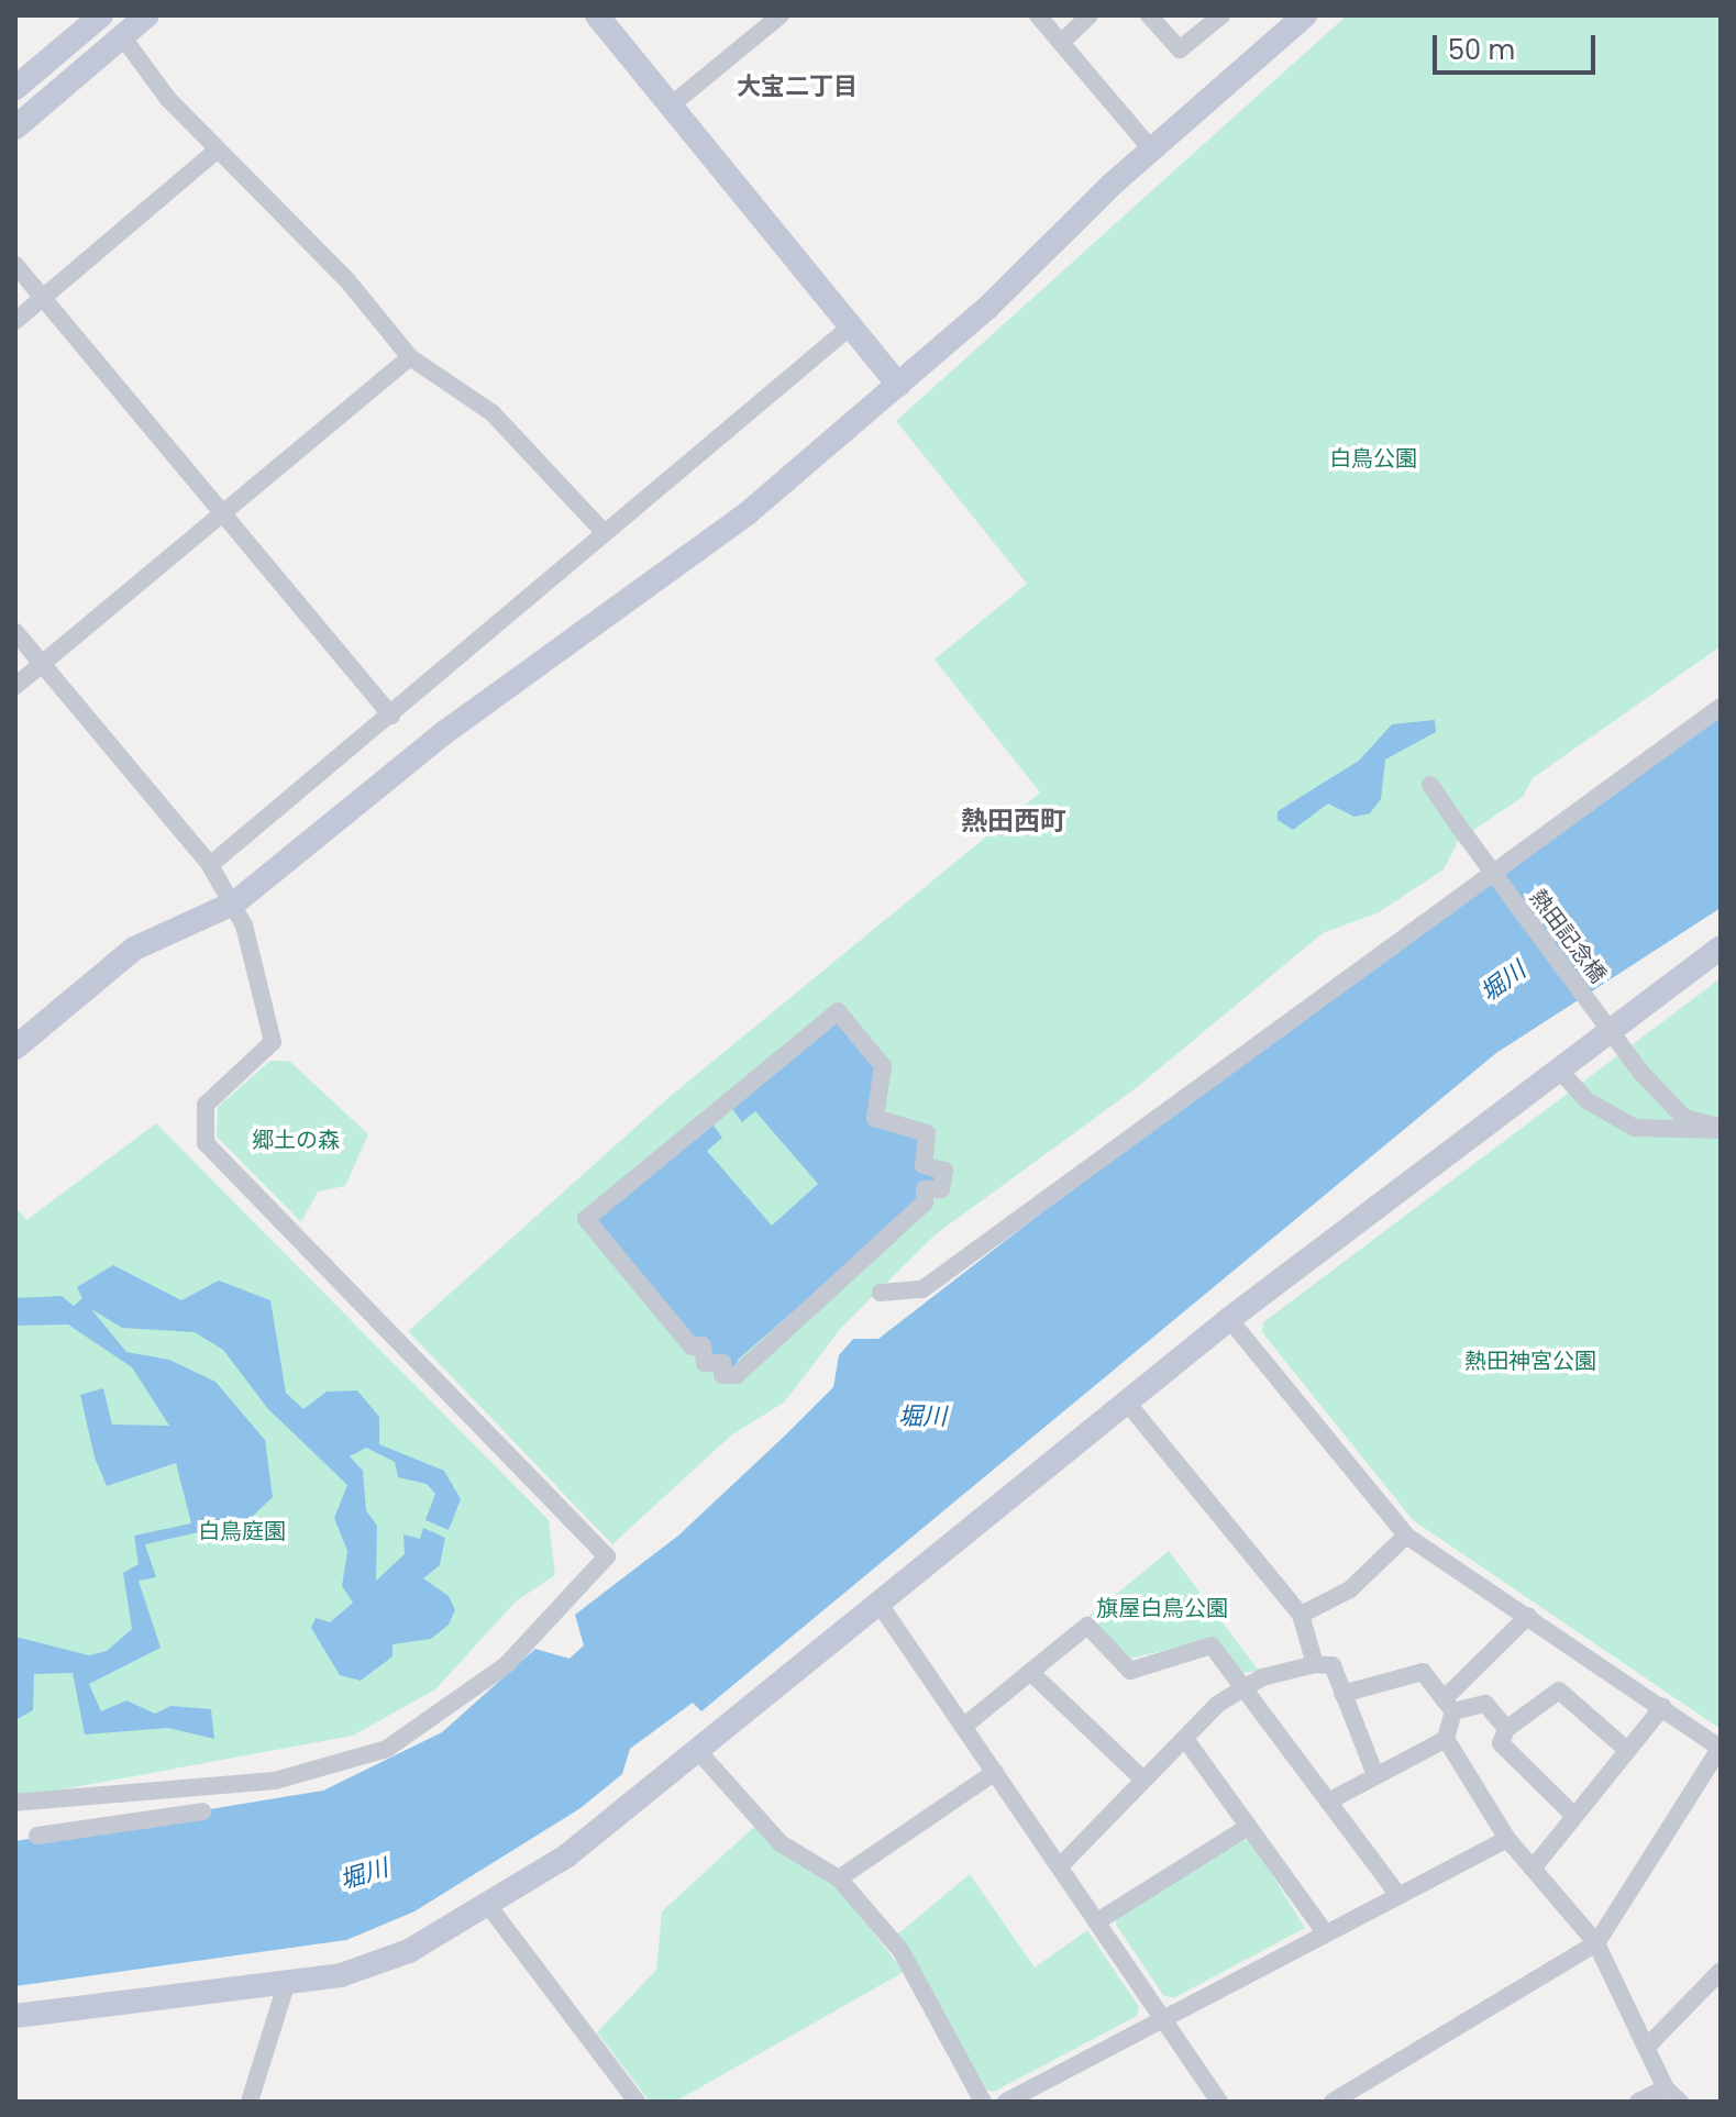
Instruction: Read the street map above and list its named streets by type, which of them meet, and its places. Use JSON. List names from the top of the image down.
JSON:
{
  "streets": {
    "street": ["熱田記念橋"]
  },
  "districts": ["大宝二丁目", "熱田西町"],
  "water": ["堀川"],
  "parks": [
    "白鳥公園",
    "郷土の森",
    "熱田神宮公園",
    "白鳥庭園",
    "旗屋白鳥公園"
  ],
  "scale_bar": "50 m"
}
